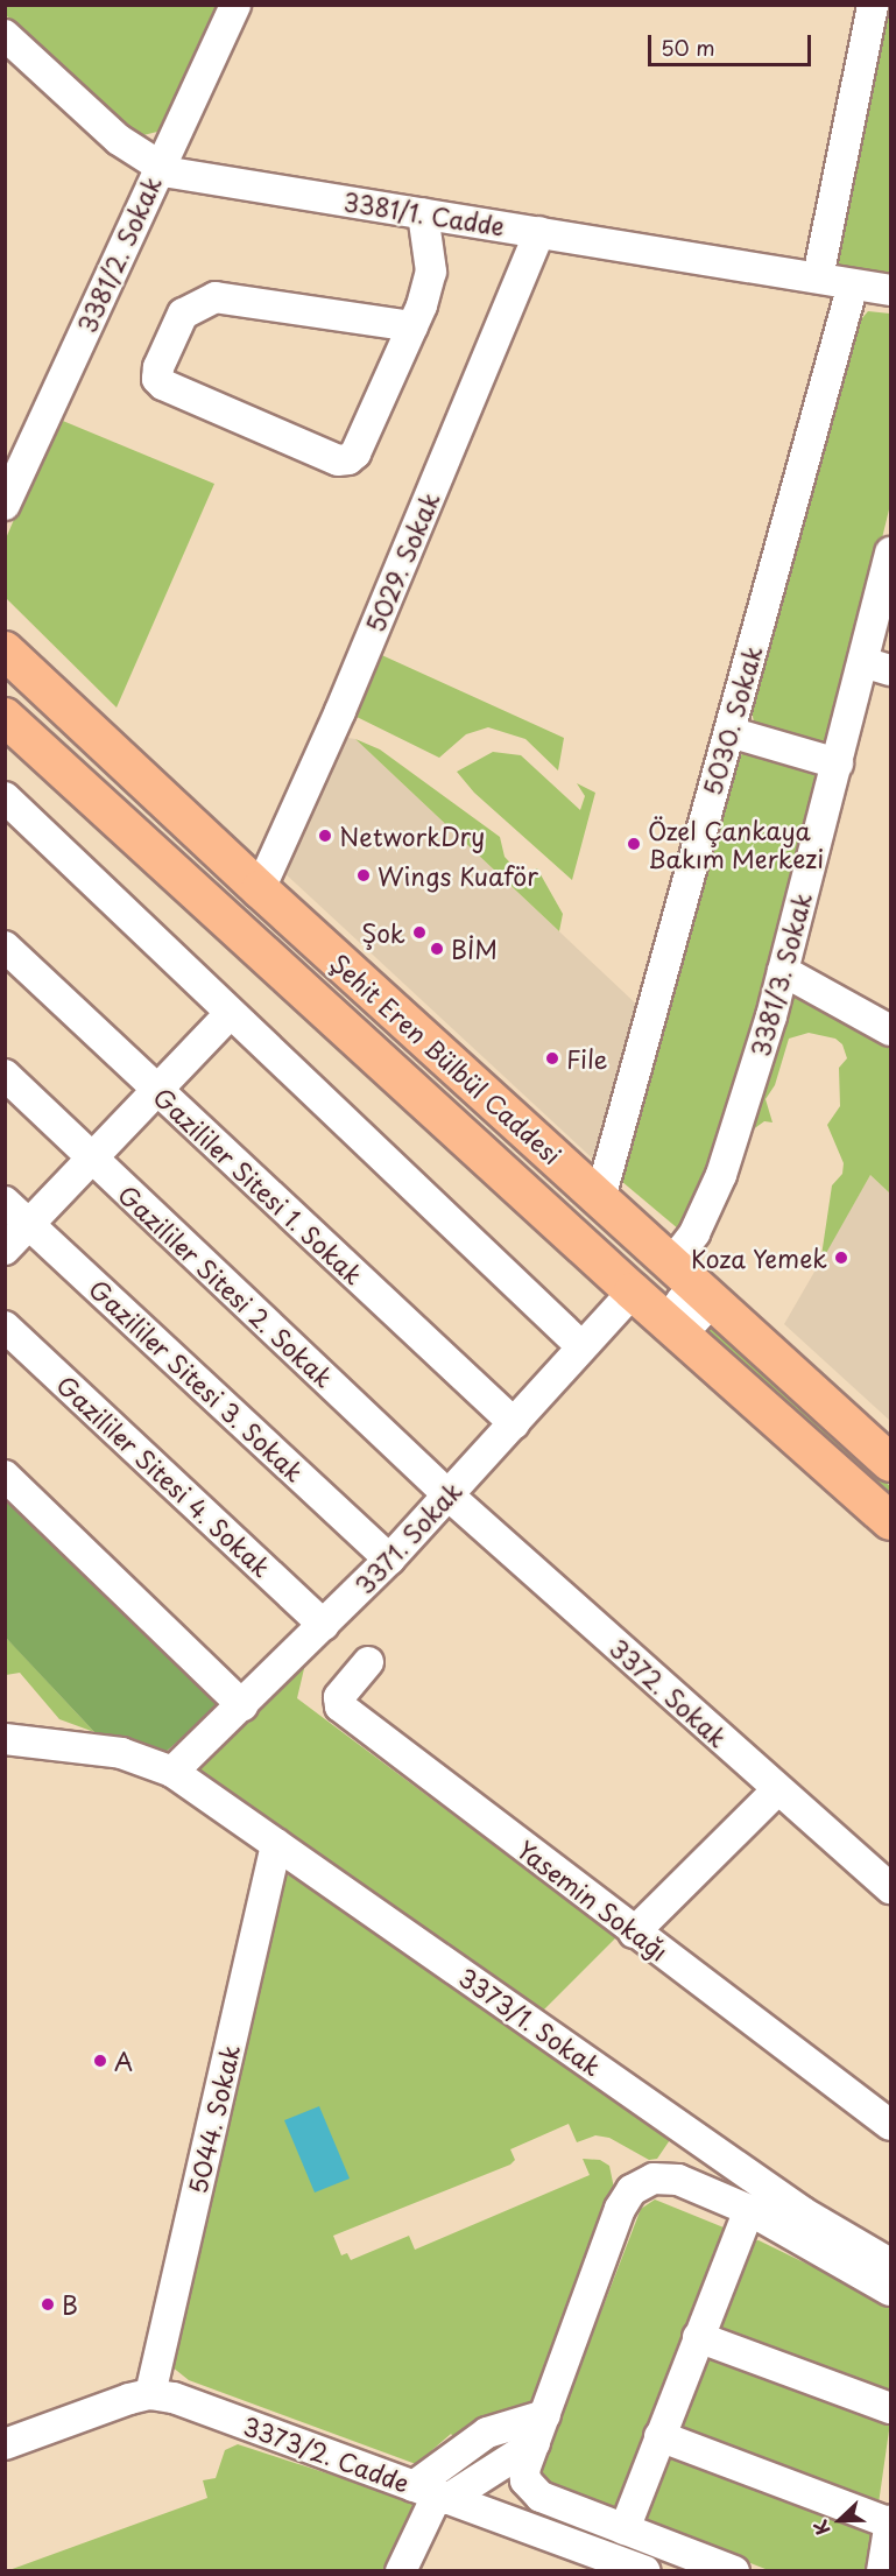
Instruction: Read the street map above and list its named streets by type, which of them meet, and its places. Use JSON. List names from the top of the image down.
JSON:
{
  "streets": {
    "main road": ["Şehit Eren Bülbül Caddesi"],
    "street": [
      "3381/1. Cadde",
      "3381/2. Sokak",
      "5029. Sokak",
      "5030. Sokak",
      "3381/3. Sokak",
      "Gazililer Sitesi 1. Sokak",
      "Gazililer Sitesi 2. Sokak",
      "Gazililer Sitesi 3. Sokak",
      "Gazililer Sitesi 4. Sokak",
      "3371. Sokak",
      "3372. Sokak",
      "Yasemin Sokağı",
      "3373/1. Sokak",
      "5044. Sokak",
      "3373/2. Cadde"
    ]
  },
  "crossings": [
    ["3381/1. Cadde", "3381/2. Sokak"],
    ["3381/1. Cadde", "5029. Sokak"],
    ["3381/1. Cadde", "5030. Sokak"],
    ["5029. Sokak", "Şehit Eren Bülbül Caddesi"],
    ["5030. Sokak", "Şehit Eren Bülbül Caddesi"],
    ["3381/3. Sokak", "Şehit Eren Bülbül Caddesi"],
    ["Şehit Eren Bülbül Caddesi", "3371. Sokak"],
    ["Gazililer Sitesi 1. Sokak", "3371. Sokak"],
    ["Gazililer Sitesi 2. Sokak", "3371. Sokak"],
    ["Gazililer Sitesi 2. Sokak", "3372. Sokak"],
    ["Gazililer Sitesi 3. Sokak", "3371. Sokak"],
    ["Gazililer Sitesi 4. Sokak", "3371. Sokak"],
    ["3371. Sokak", "3372. Sokak"],
    ["3371. Sokak", "3373/1. Sokak"],
    ["3373/1. Sokak", "5044. Sokak"],
    ["5044. Sokak", "3373/2. Cadde"]
  ],
  "places": [
    "NetworkDry",
    "Özel Çankaya Bakım Merkezi",
    "Wings Kuaför",
    "Şok",
    "BİM",
    "File",
    "Koza Yemek",
    "A",
    "B"
  ],
  "scale_bar": "50 m",
  "north": "left"
}
